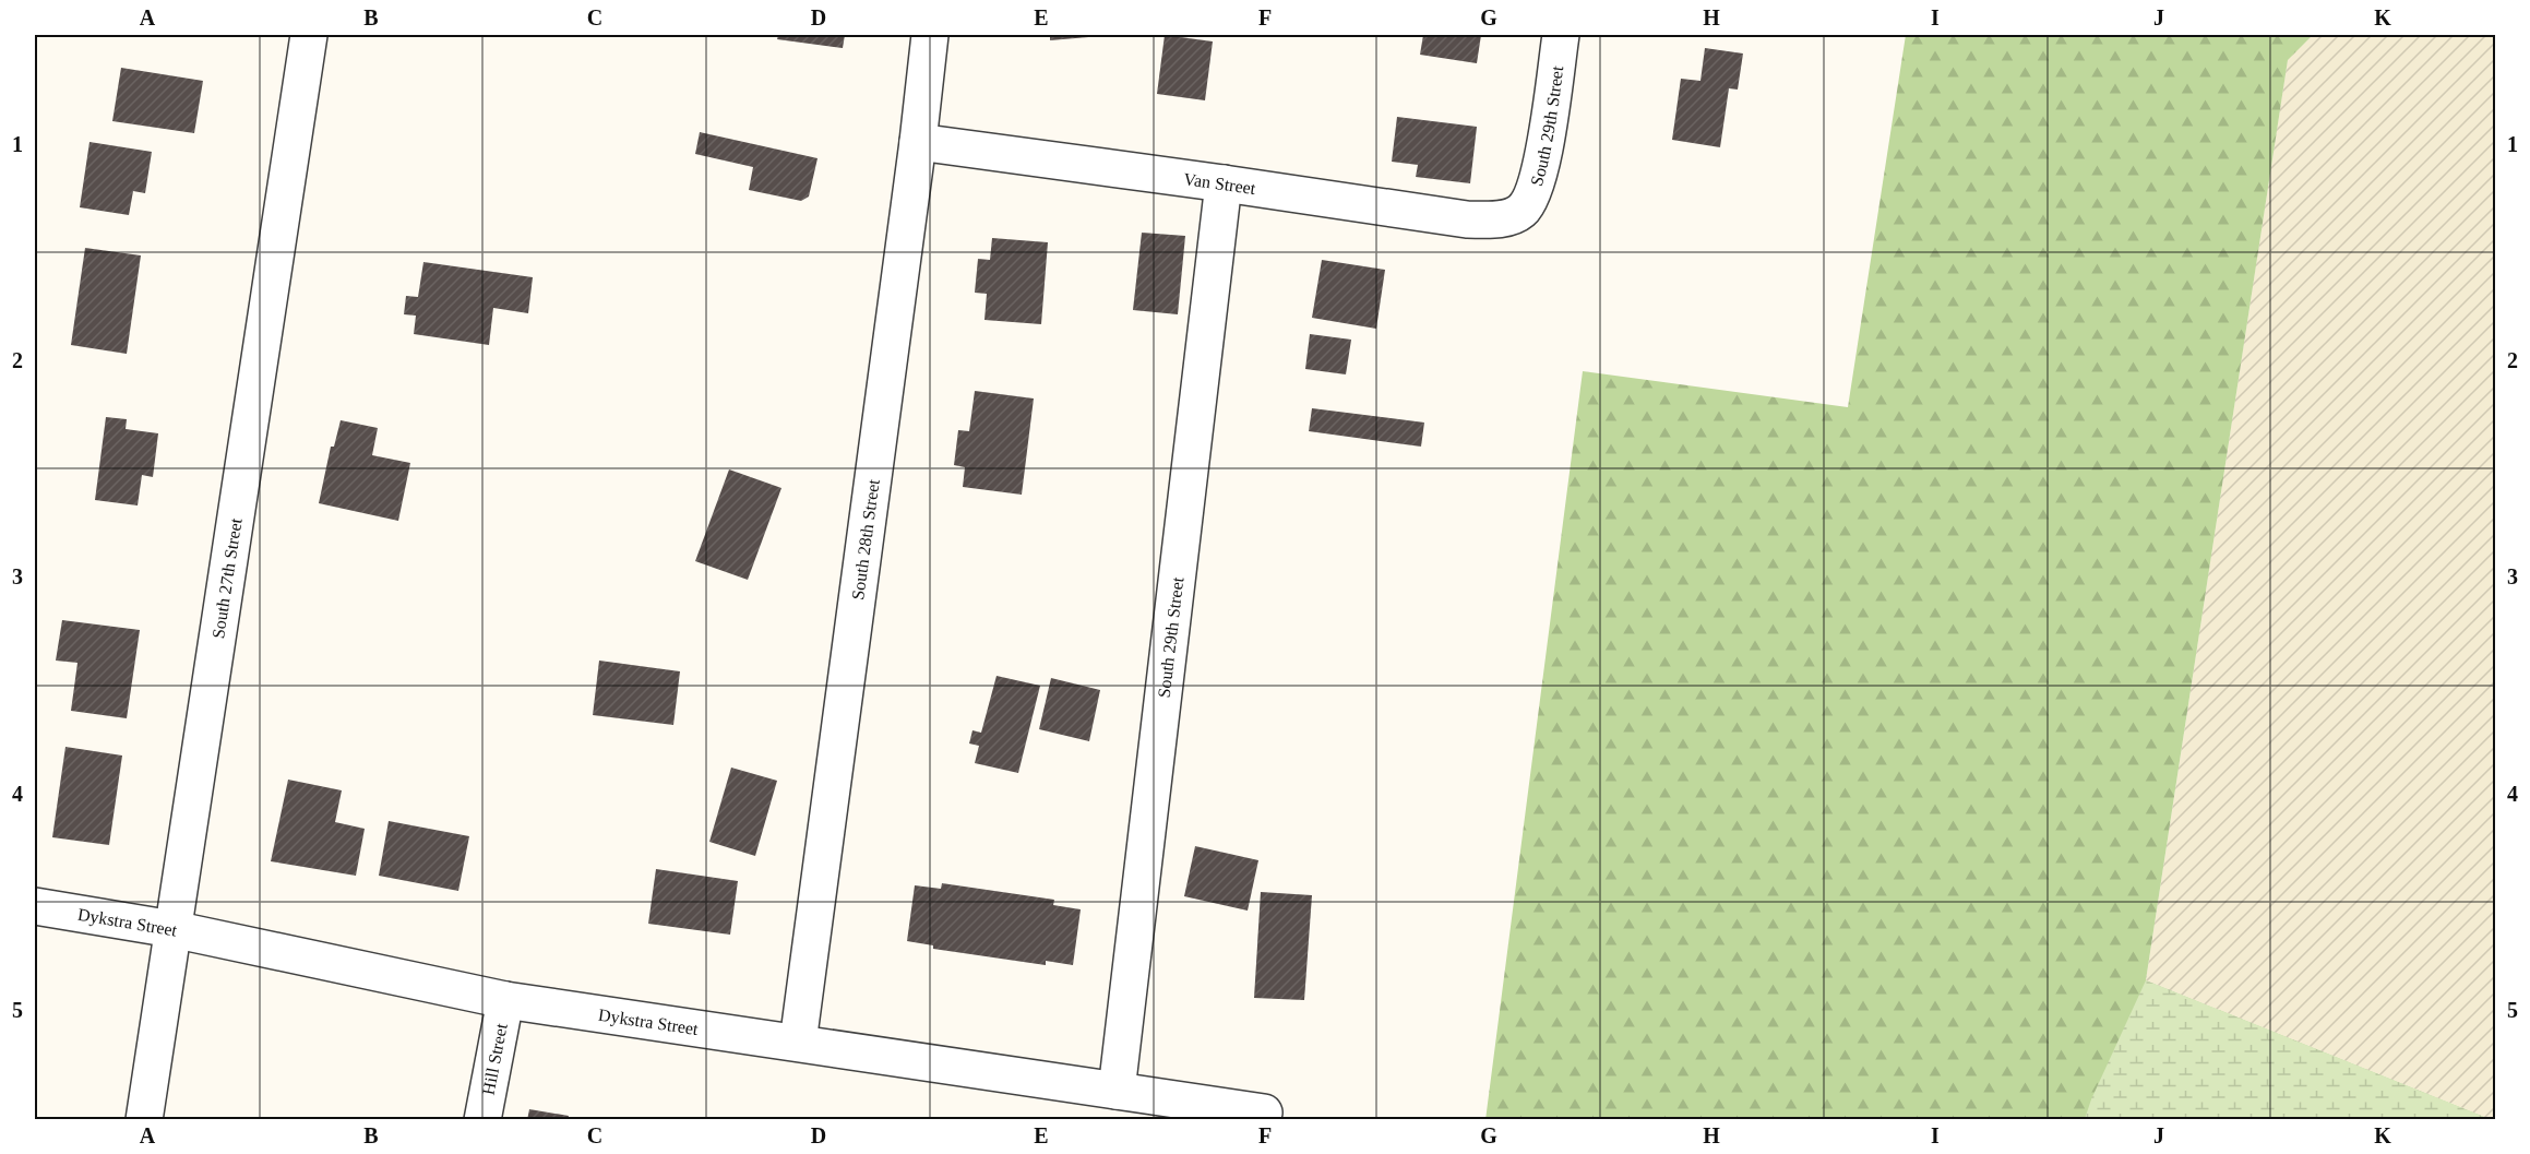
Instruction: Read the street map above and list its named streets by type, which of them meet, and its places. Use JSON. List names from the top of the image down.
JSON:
{
  "streets": {
    "street": [
      "South 29th Street",
      "Van Street",
      "South 28th Street",
      "South 27th Street",
      "Dykstra Street",
      "Hill Street"
    ]
  },
  "crossings": [
    ["South 29th Street", "Van Street"],
    ["South 29th Street", "Dykstra Street"],
    ["Van Street", "South 28th Street"],
    ["South 28th Street", "Dykstra Street"],
    ["South 27th Street", "Dykstra Street"],
    ["Dykstra Street", "Hill Street"]
  ],
  "grid": {
    "columns": [
      "A",
      "B",
      "C",
      "D",
      "E",
      "F",
      "G",
      "H",
      "I",
      "J",
      "K"
    ],
    "rows": [
      "1",
      "2",
      "3",
      "4",
      "5"
    ]
  }
}
